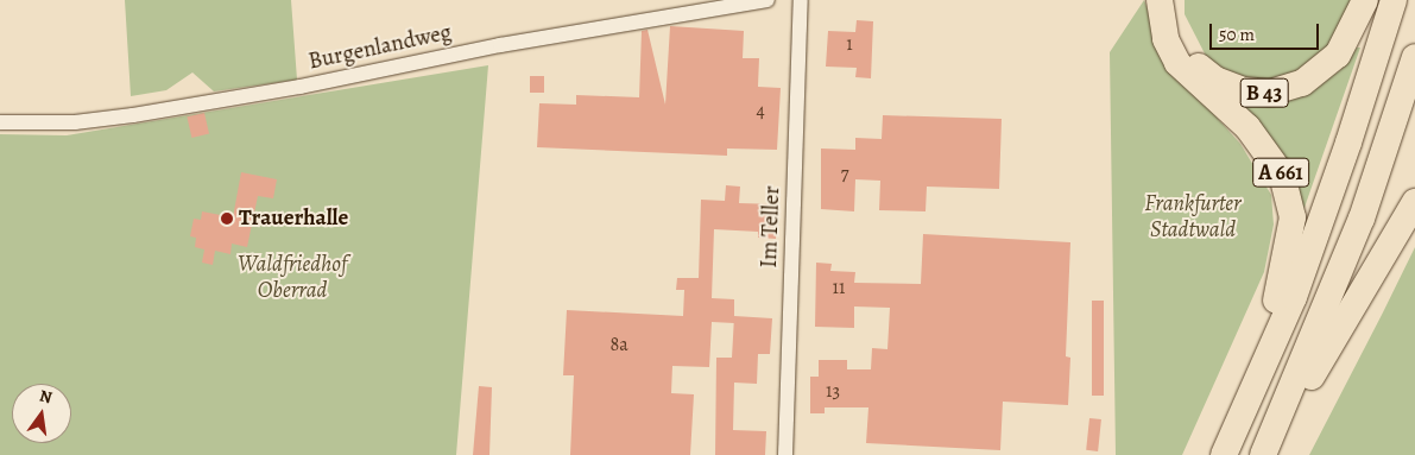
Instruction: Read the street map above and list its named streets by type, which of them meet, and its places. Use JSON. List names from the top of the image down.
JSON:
{
  "streets": {
    "highway": ["B 43", "A 661"],
    "street": ["Burgenlandweg", "Im Teller"]
  },
  "parks": ["Frankfurter Stadtwald", "Waldfriedhof Oberrad"],
  "places": ["Trauerhalle"],
  "house_numbers": [
    "1",
    "4",
    "7",
    "11",
    "8a",
    "13"
  ],
  "scale_bar": "50 m",
  "north": "top"
}
